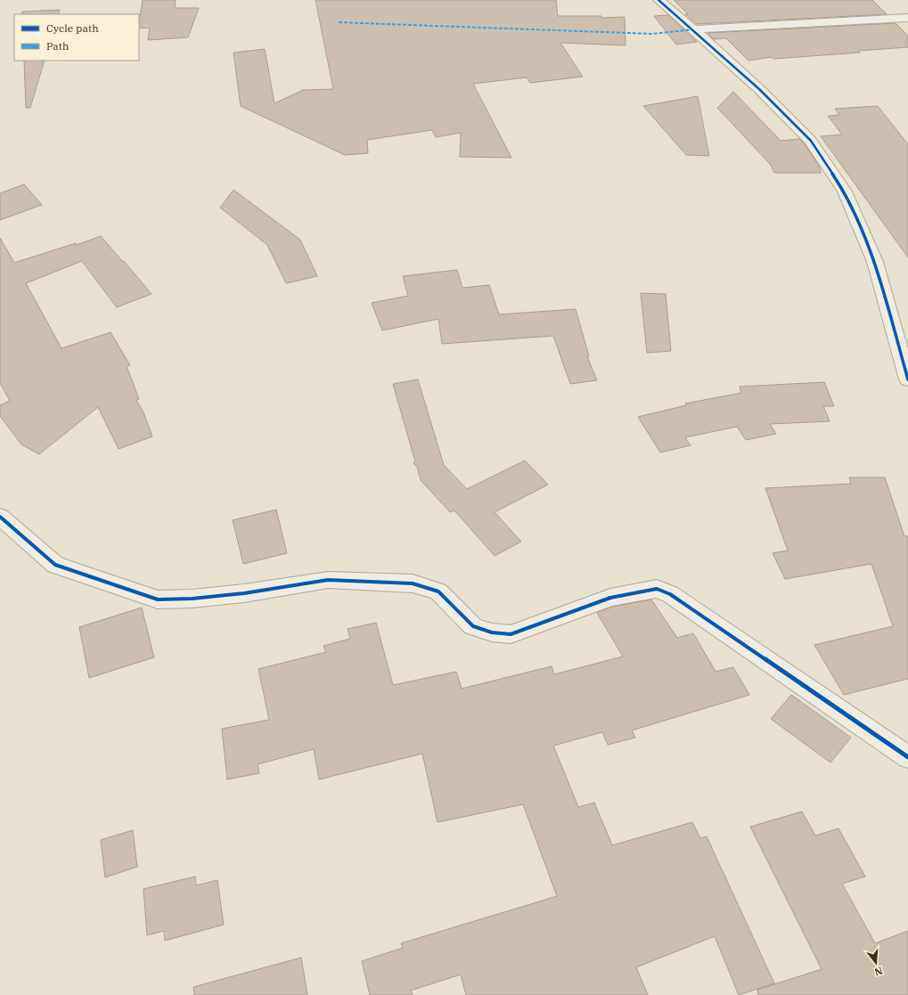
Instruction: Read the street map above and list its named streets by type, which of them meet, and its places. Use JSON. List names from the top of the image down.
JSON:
{
  "legend": ["Cycle path", "Path"],
  "north": "bottom"
}
